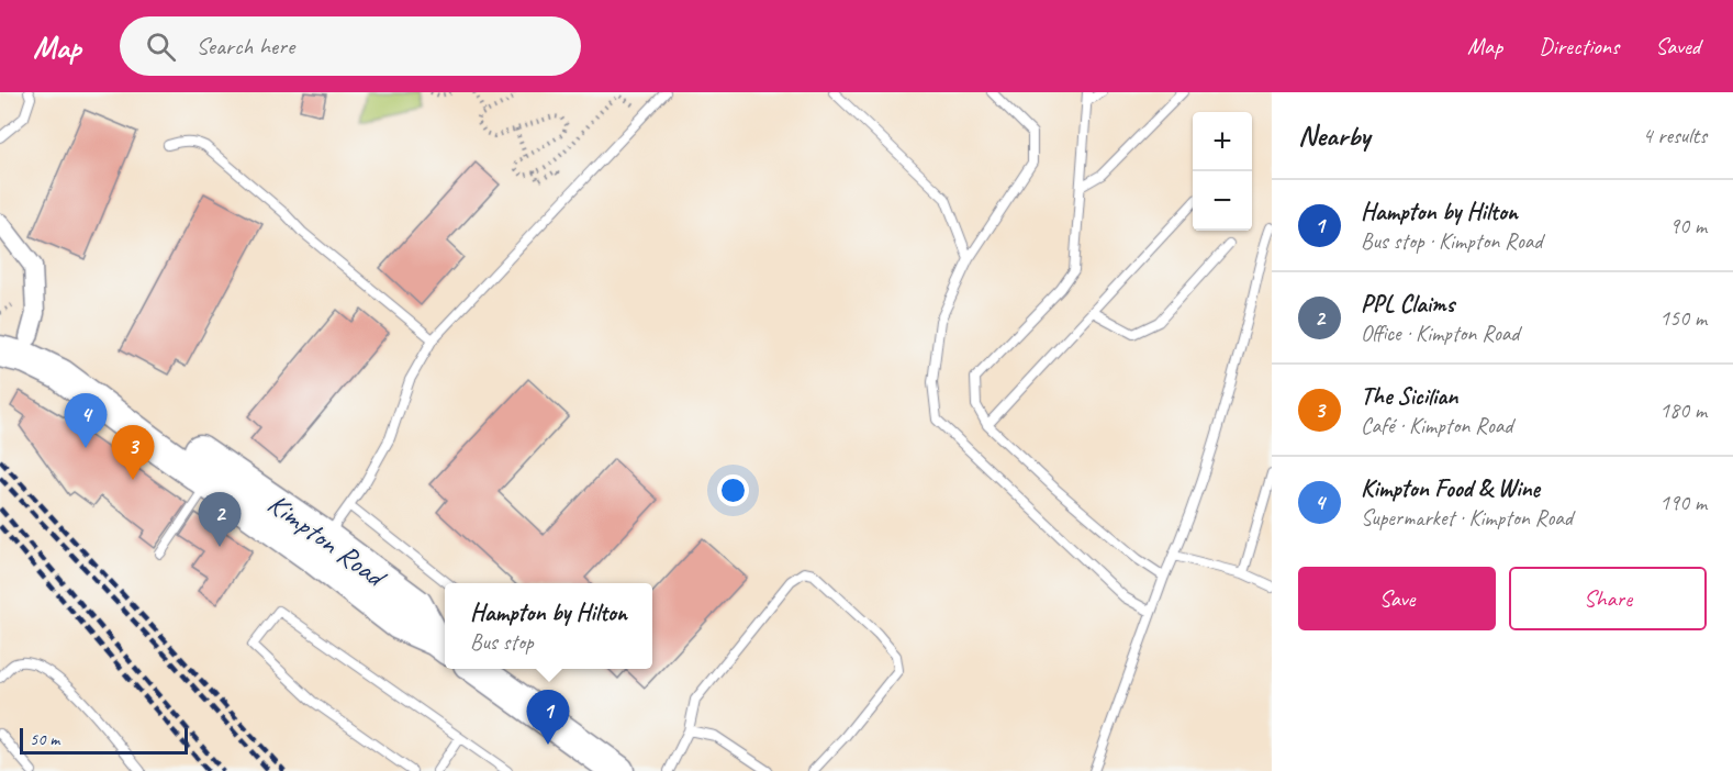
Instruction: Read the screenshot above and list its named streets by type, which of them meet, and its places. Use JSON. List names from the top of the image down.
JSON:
{
  "streets": {
    "highway": ["Kimpton Road"]
  },
  "scale_bar": "50 m",
  "page": {
    "header": "Map",
    "search": "Search here",
    "nav": ["Map", "Directions", "Saved"],
    "heading": ["Nearby", "4 results"],
    "map_buttons": ["+", "−"],
    "list": [
      {
        "mark": "1",
        "name": "Hampton by Hilton",
        "note": "Bus stop · Kimpton Road",
        "value": "90 m"
      },
      {
        "mark": "2",
        "name": "PPL Claims",
        "note": "Office · Kimpton Road",
        "value": "150 m"
      },
      {
        "mark": "3",
        "name": "The Sicilian",
        "note": "Café · Kimpton Road",
        "value": "180 m"
      },
      {
        "mark": "4",
        "name": "Kimpton Food & Wine",
        "note": "Supermarket · Kimpton Road",
        "value": "190 m"
      }
    ],
    "pins": [
      "4",
      "3",
      "2",
      "1"
    ],
    "buttons": ["Save", "Share"],
    "popup": ["Hampton by Hilton", "Bus stop"],
    "scale": "50 m"
  }
}
